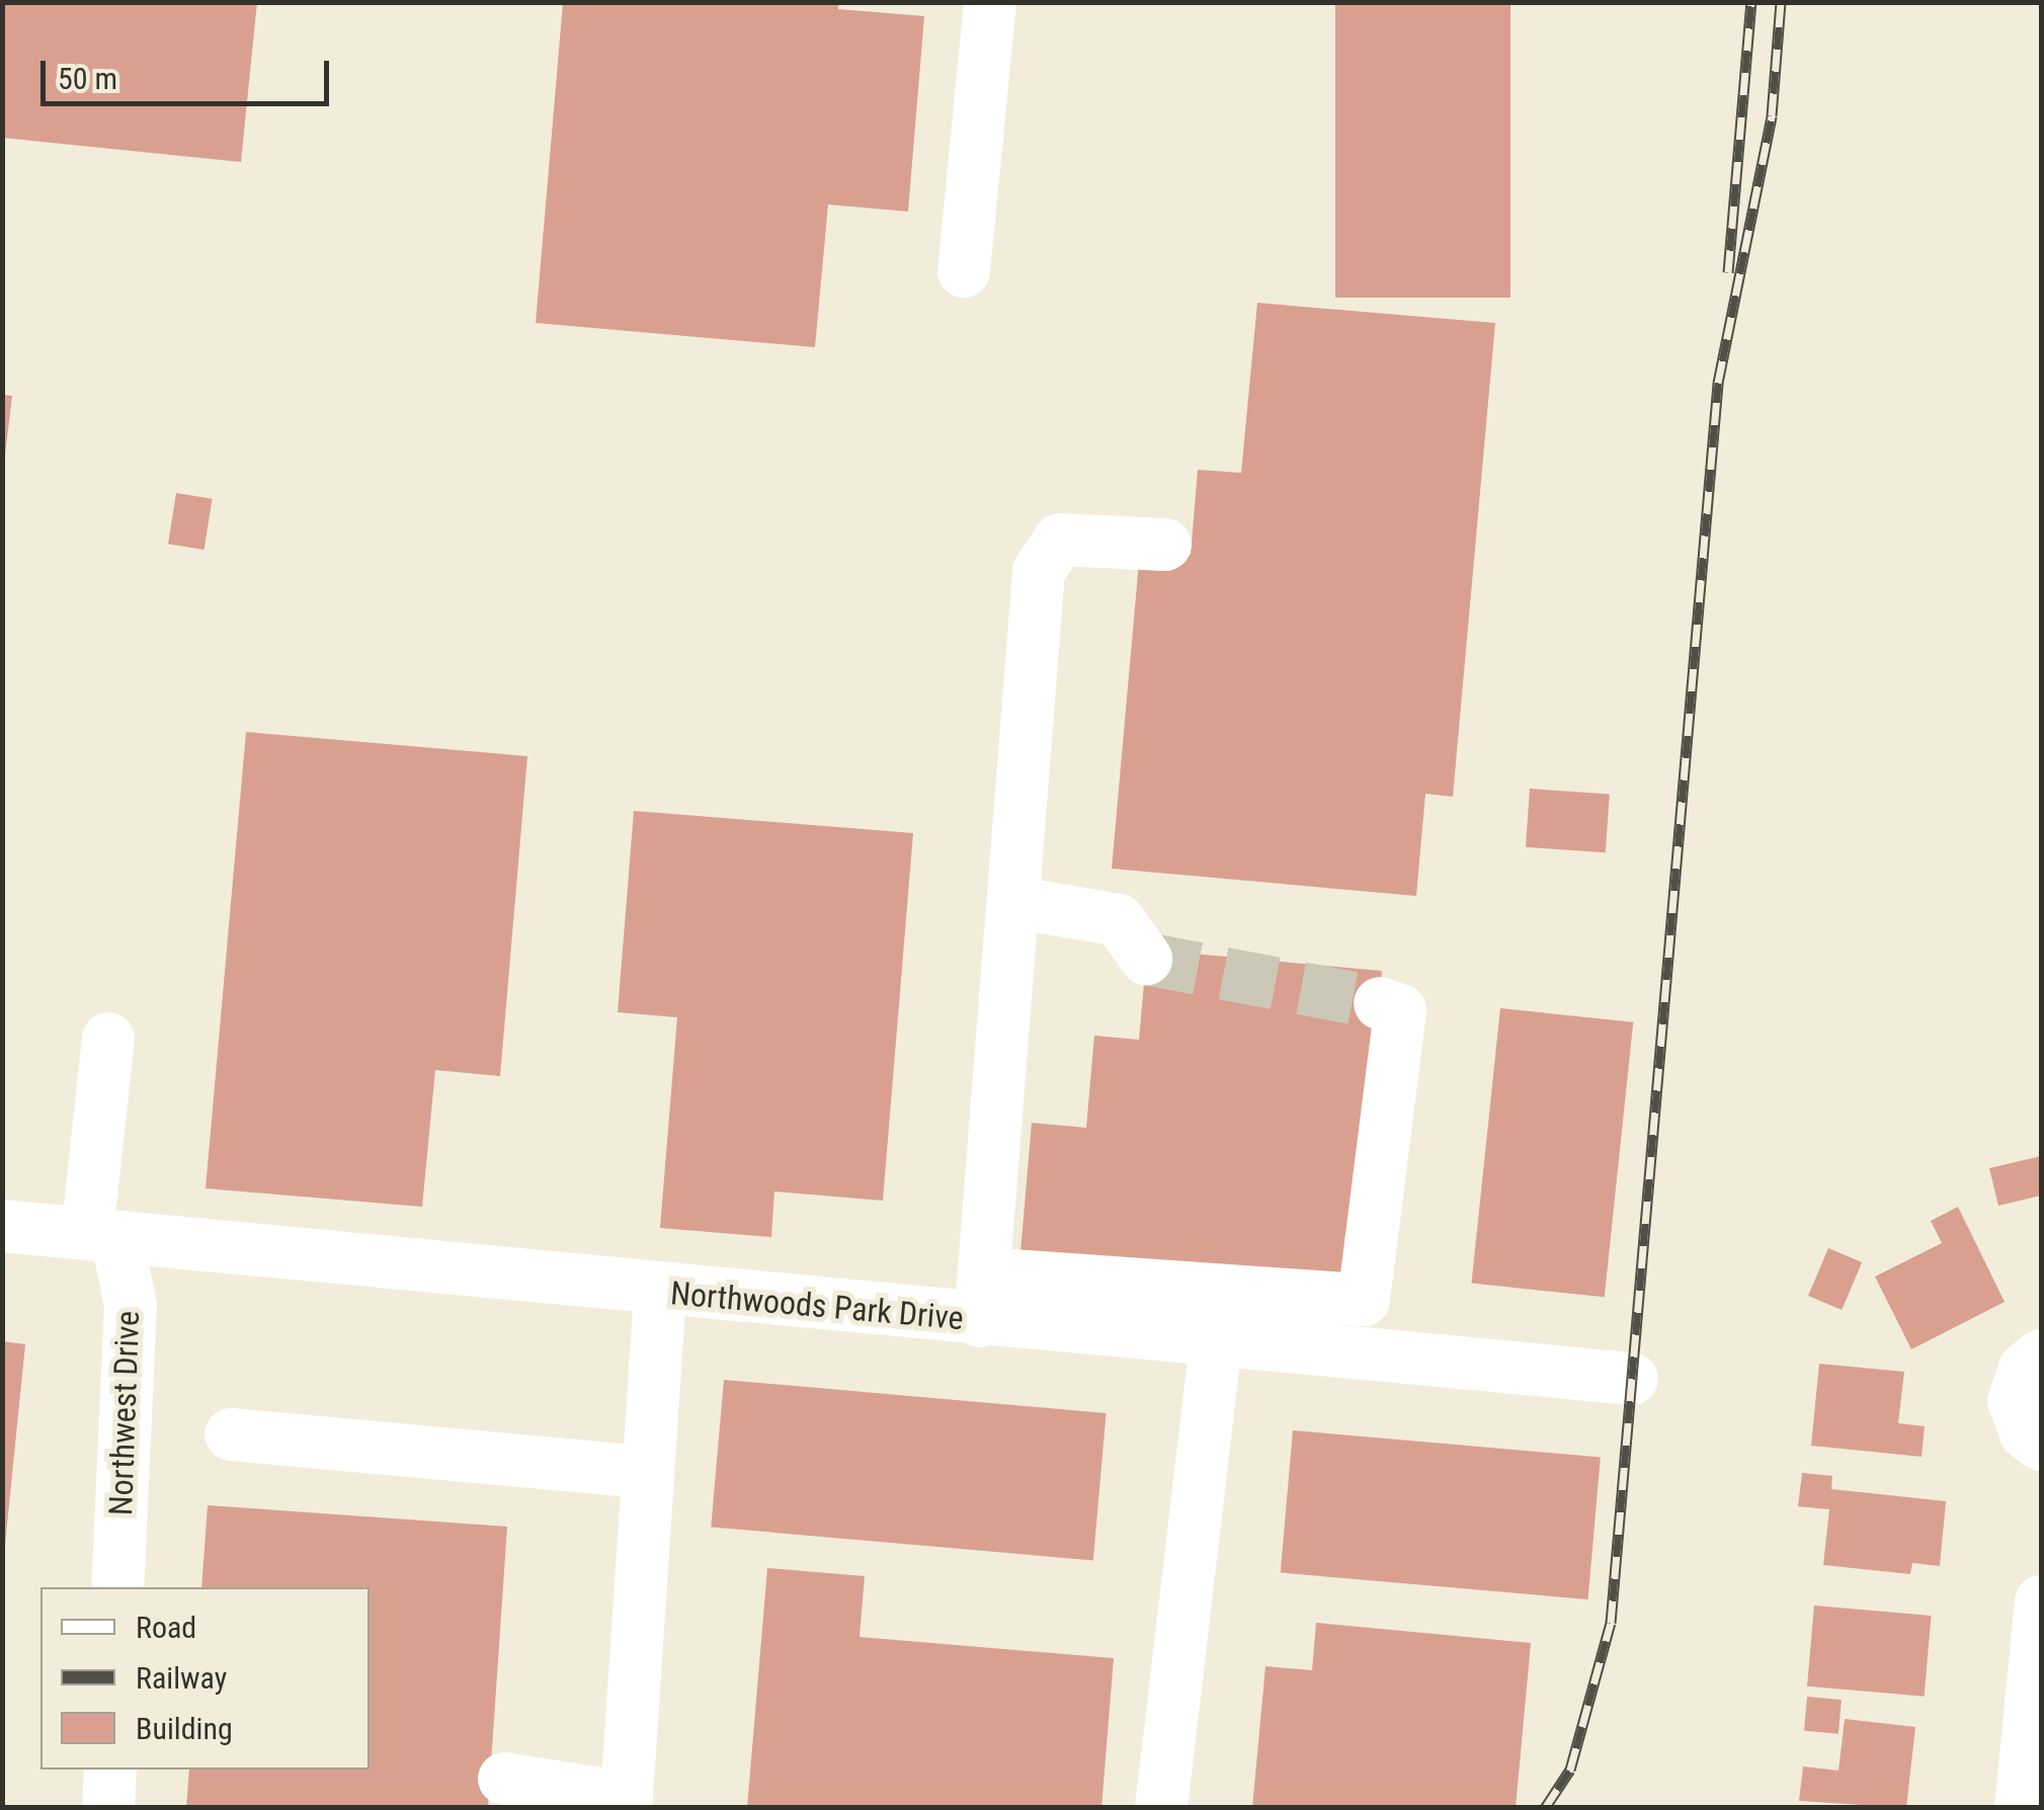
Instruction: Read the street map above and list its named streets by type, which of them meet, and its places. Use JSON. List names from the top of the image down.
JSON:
{
  "streets": {
    "street": ["Northwoods Park Drive", "Northwest Drive"]
  },
  "crossings": [
    ["Northwoods Park Drive", "Northwest Drive"]
  ],
  "legend": ["Road", "Railway", "Building"],
  "scale_bar": "50 m"
}
